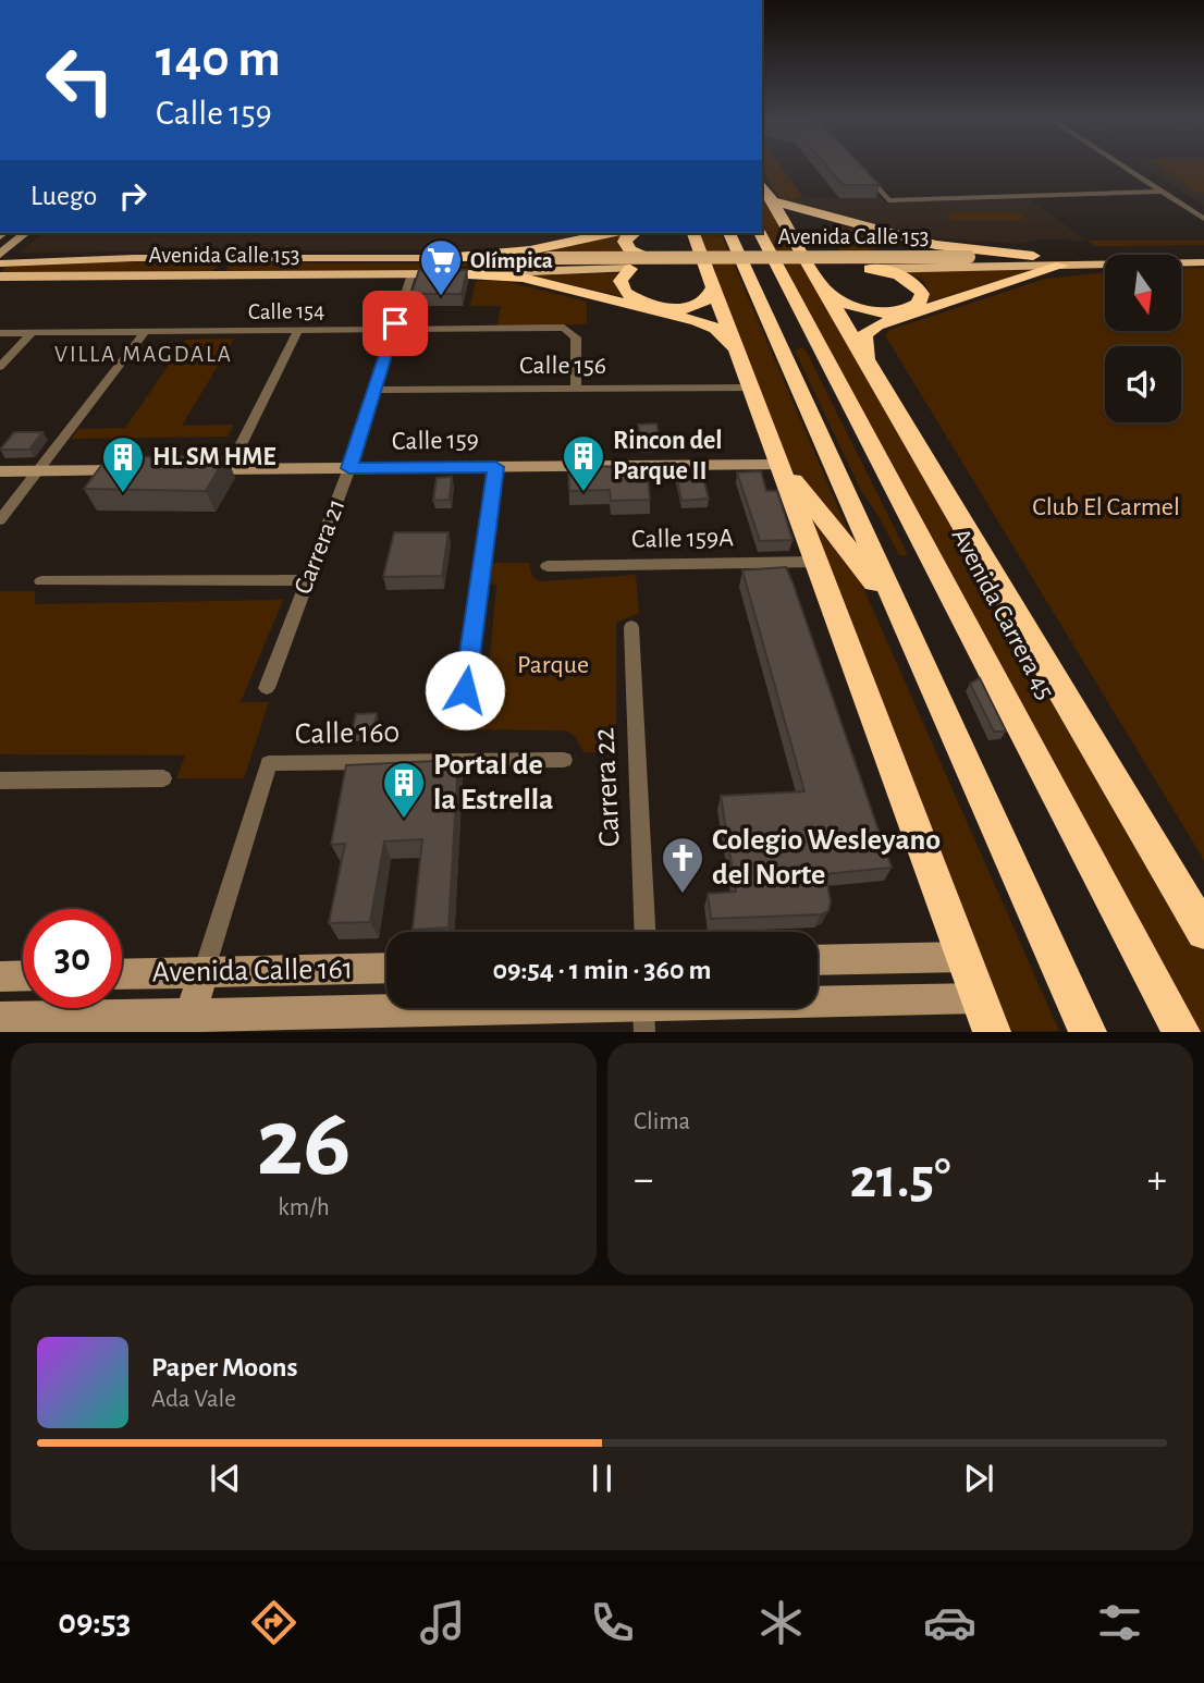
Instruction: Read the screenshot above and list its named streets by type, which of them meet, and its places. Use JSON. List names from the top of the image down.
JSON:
{
  "streets": {
    "highway": ["Avenida Carrera 45"],
    "main road": ["Avenida Calle 153", "Calle 159", "Avenida Calle 161"],
    "street": [
      "Calle 154",
      "Calle 156",
      "Calle 159A",
      "Carrera 21",
      "Calle 160",
      "Carrera 22"
    ]
  },
  "crossings": [
    ["Avenida Calle 153", "Carrera 21"],
    ["Calle 154", "Calle 156"],
    ["Calle 154", "Carrera 21"],
    ["Calle 156", "Carrera 21"],
    ["Calle 159", "Carrera 21"],
    ["Calle 160", "Avenida Calle 161"]
  ],
  "districts": ["VILLA MAGDALA"],
  "parks": ["Club El Carmel", "Parque"],
  "places": {
    "supermarket": ["Olímpica"],
    "building": ["Rincon del Parque II", "HL SM HME", "Portal de la Estrella"],
    "church": ["Colegio Wesleyano del Norte"]
  },
  "north": "bottom",
  "page": {
    "turn": ["140 m", "Calle 159"],
    "then": "Luego",
    "limit": "30",
    "trip": "09:54 · 1 min · 360 m",
    "tile": [
      ["26", "km/h"],
      "Clima"
    ],
    "heat": ["−", "21.5°", "+"],
    "song": ["Paper Moons", "Ada Vale"],
    "tabs": "09:53"
  }
}
